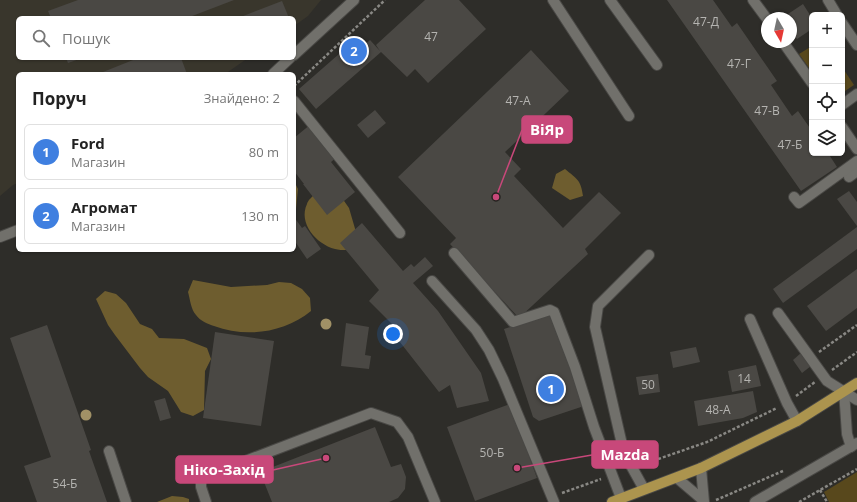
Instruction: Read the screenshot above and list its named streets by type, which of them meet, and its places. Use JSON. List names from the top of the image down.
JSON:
{
  "places": ["ВіЯр", "Ніко-Захід", "Mazda"],
  "house_numbers": [
    "47-Д",
    "47",
    "47-Г",
    "47-А",
    "47-В",
    "47-Б",
    "14",
    "50",
    "48-А",
    "50-Б",
    "54-Б"
  ],
  "north": "bottom",
  "page": {
    "map_buttons": ["+", "−"],
    "search": "Пошук",
    "pins": ["2", "1"],
    "heading": ["Поруч", "Знайдено: 2"],
    "list": [
      {
        "mark": "1",
        "name": "Ford",
        "note": "Магазин",
        "value": "80 m"
      },
      {
        "mark": "2",
        "name": "Агромат",
        "note": "Магазин",
        "value": "130 m"
      }
    ]
  }
}
